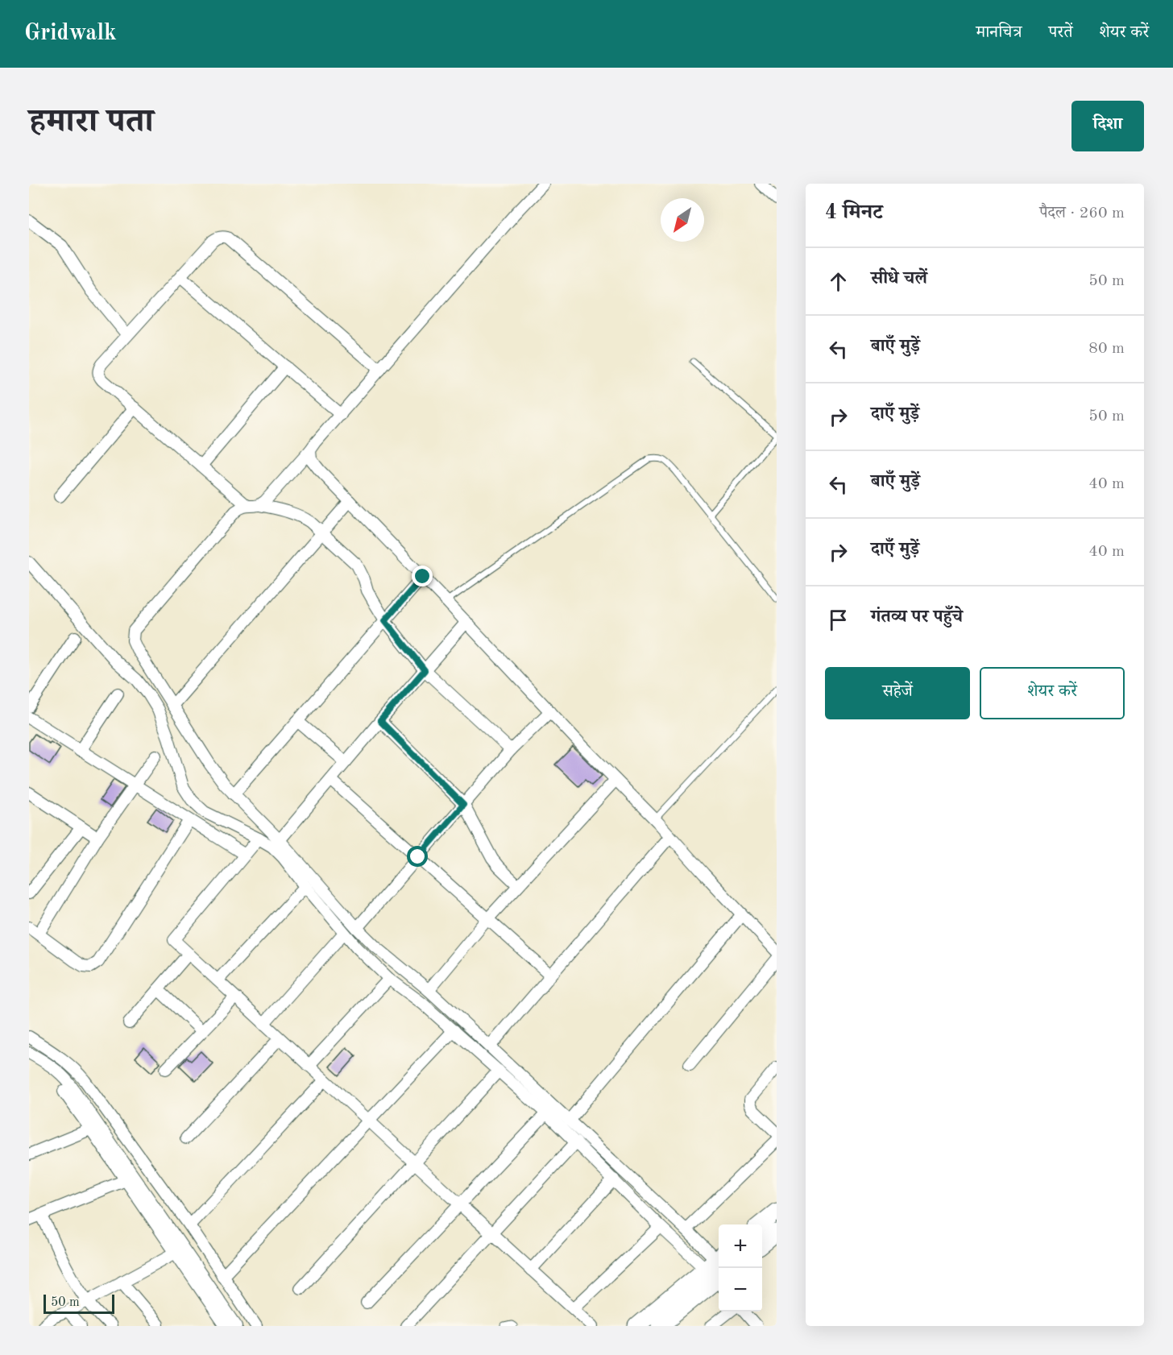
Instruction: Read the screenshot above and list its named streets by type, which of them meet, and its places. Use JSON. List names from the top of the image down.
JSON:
{
  "scale_bar": "50 m",
  "north": "bottom left",
  "page": {
    "header": "Gridwalk",
    "nav": ["मानचित्र", "परतें", "शेयर करें"],
    "title": "हमारा पता",
    "buttons": [
      "दिशा",
      ["सहेजें", "शेयर करें"]
    ],
    "heading": ["4 मिनट", "पैदल · 260 m"],
    "list": [
      ["सीधे चलें", "50 m"],
      ["बाएँ मुड़ें", "80 m"],
      ["दाएँ मुड़ें", "50 m"],
      ["बाएँ मुड़ें", "40 m"],
      ["दाएँ मुड़ें", "40 m"],
      "गंतव्य पर पहुँचे"
    ],
    "map_buttons": ["+", "−"],
    "scale": "50 m"
  }
}
